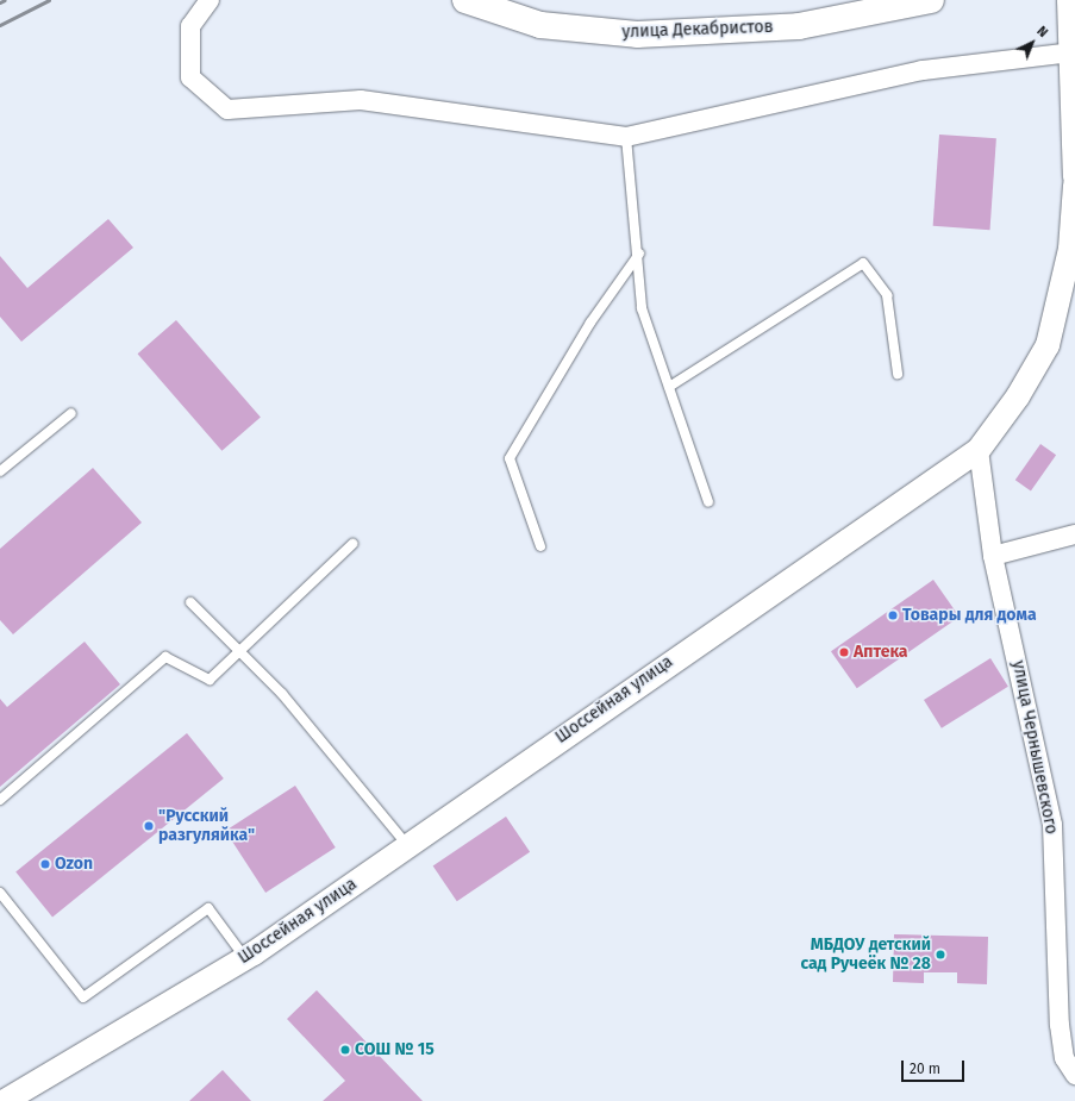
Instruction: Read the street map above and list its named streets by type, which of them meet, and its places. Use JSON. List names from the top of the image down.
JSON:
{
  "streets": {
    "main road": ["улица Декабристов"],
    "street": ["Шоссейная улица", "улица Чернышевского"]
  },
  "crossings": [
    ["Шоссейная улица", "улица Чернышевского"]
  ],
  "places": [
    "Товары для дома",
    "Аптека",
    "\"Русский разгуляйка\"",
    "Ozon",
    "МБДОУ детский сад Ручеёк № 28",
    "СОШ № 15"
  ],
  "scale_bar": "20 m",
  "north": "top right"
}
